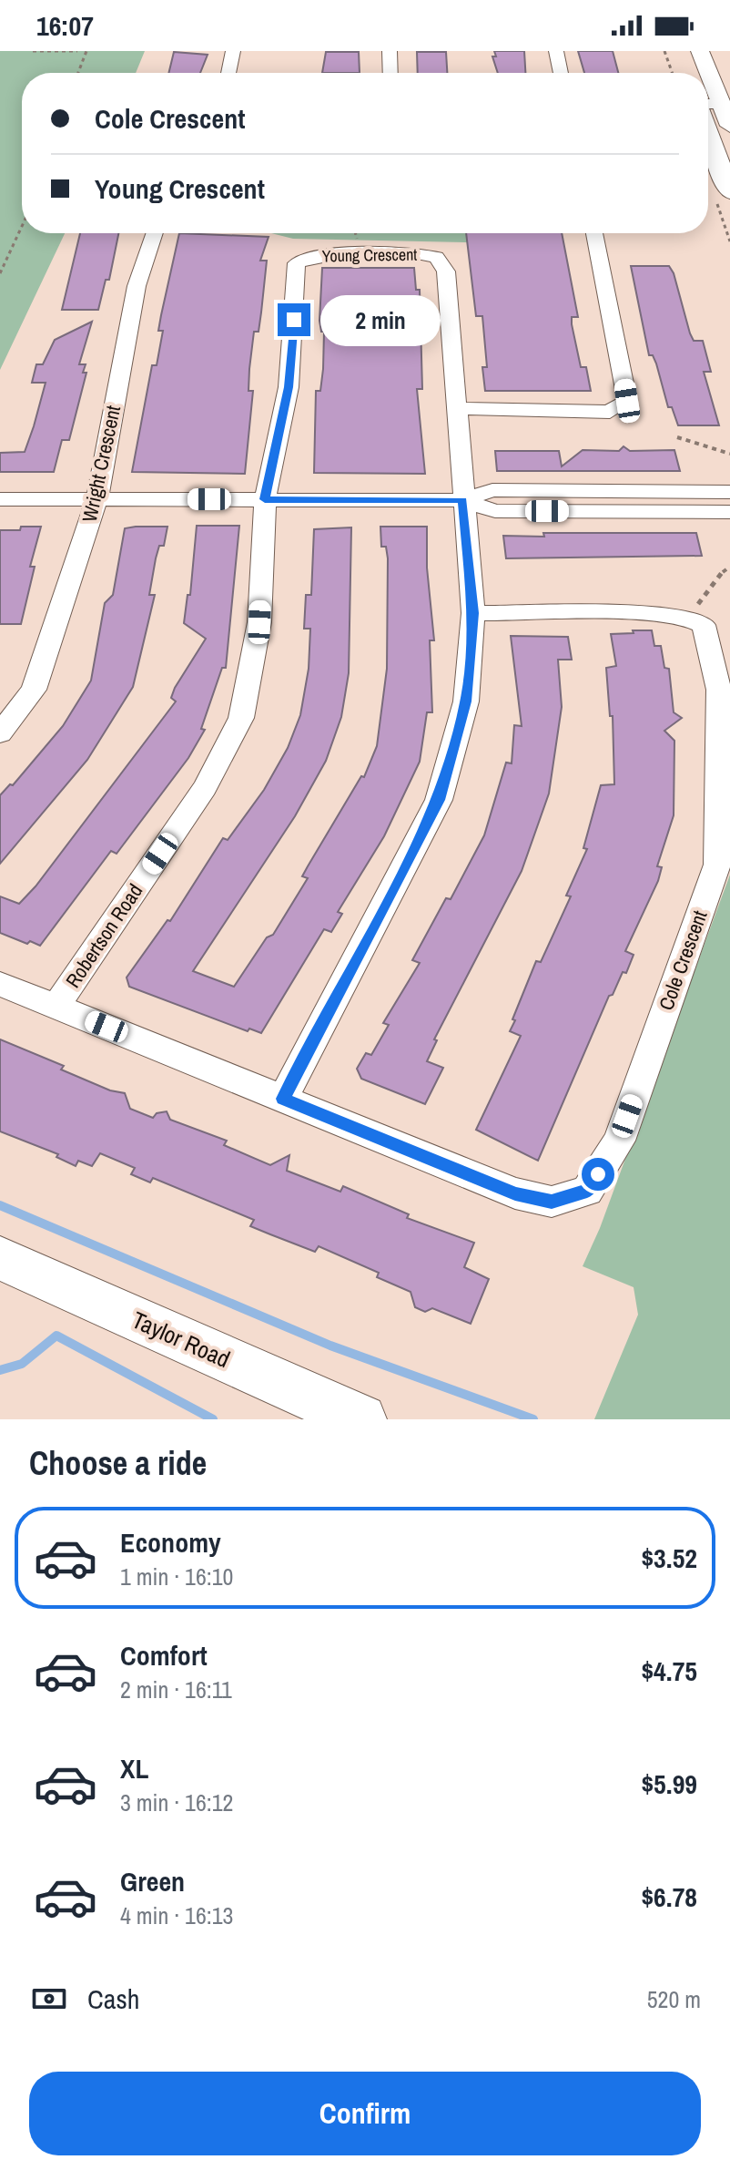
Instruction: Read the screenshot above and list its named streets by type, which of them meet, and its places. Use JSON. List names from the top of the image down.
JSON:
{
  "streets": {
    "main road": ["Taylor Road"],
    "street": [
      "Young Crescent",
      "Wright Crescent",
      "Robertson Road",
      "Cole Crescent"
    ]
  },
  "crossings": [
    ["Young Crescent", "Robertson Road"],
    ["Young Crescent", "Cole Crescent"]
  ],
  "page": {
    "status": "16:07",
    "banner": ["Cole Crescent", "Young Crescent"],
    "bubble": "2 min",
    "heading": "Choose a ride",
    "list": [
      {
        "name": "Economy",
        "note": "1 min · 16:10",
        "value": "$3.52"
      },
      {
        "name": "Comfort",
        "note": "2 min · 16:11",
        "value": "$4.75"
      },
      {
        "name": "XL",
        "note": "3 min · 16:12",
        "value": "$5.99"
      },
      {
        "name": "Green",
        "note": "4 min · 16:13",
        "value": "$6.78"
      }
    ],
    "pay": ["Cash", "520 m"],
    "buttons": "Confirm"
  }
}
